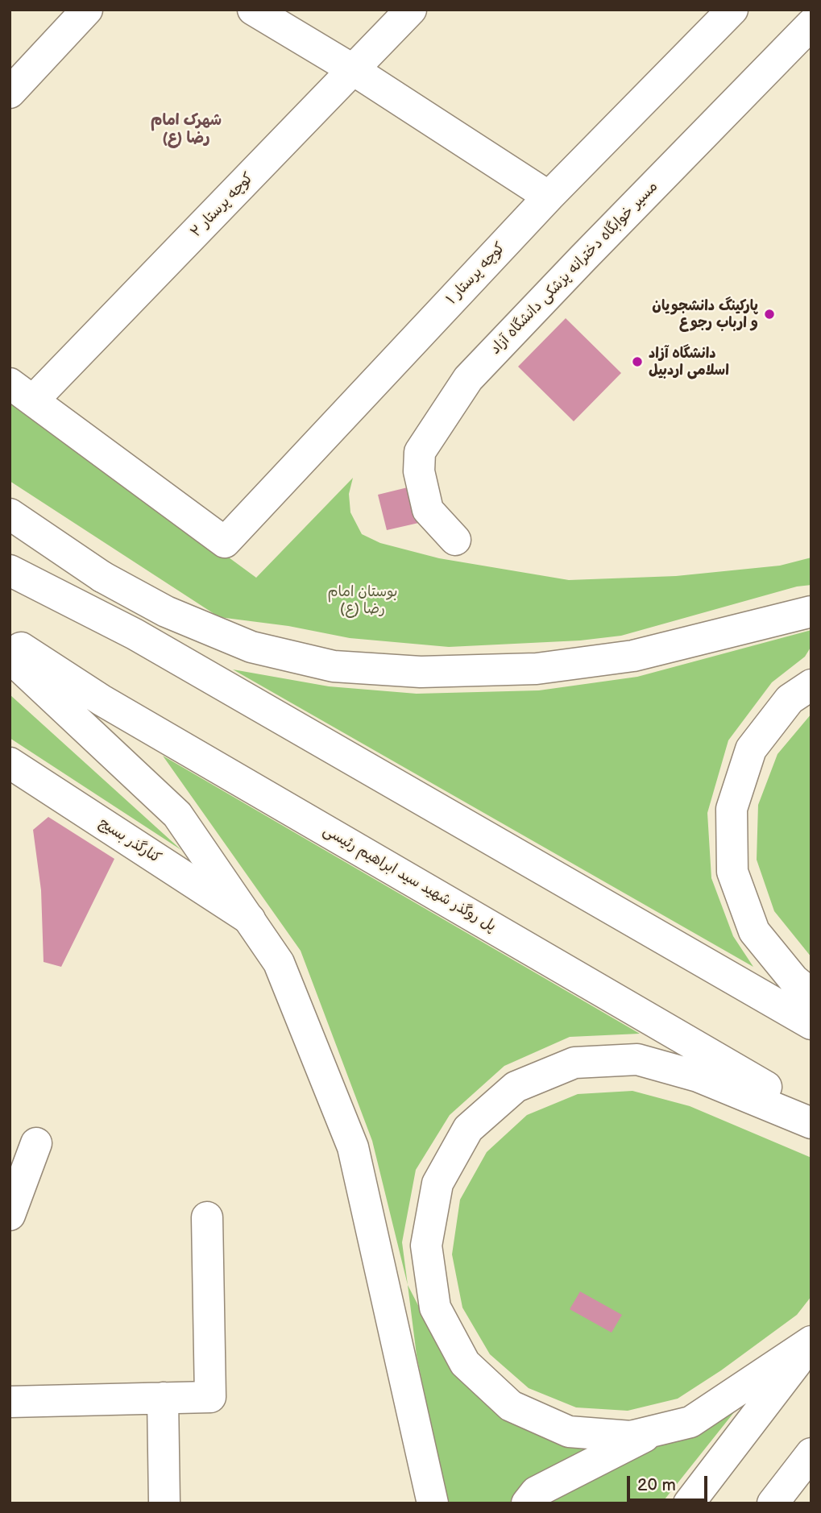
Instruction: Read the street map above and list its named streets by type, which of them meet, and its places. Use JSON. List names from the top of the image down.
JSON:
{
  "streets": {
    "main road": [
      "کوچه پرستار ۲",
      "مسیر خوابگاه دخترانه پزشکی دانشگاه آزاد",
      "کوچه پرستار ۱",
      "کنارگذر بسیج",
      "پل روگذر شهید سید ابراهیم رئیسی"
    ]
  },
  "crossings": [
    ["کوچه پرستار ۲", "کوچه پرستار ۱"]
  ],
  "districts": ["شهرک امام رضا (ع)"],
  "parks": ["بوستان امام رضا (ع)"],
  "places": ["پارکینگ دانشجویان و ارباب رجوع", "دانشگاه آزاد اسلامی اردبیل"],
  "scale_bar": "20 m"
}
